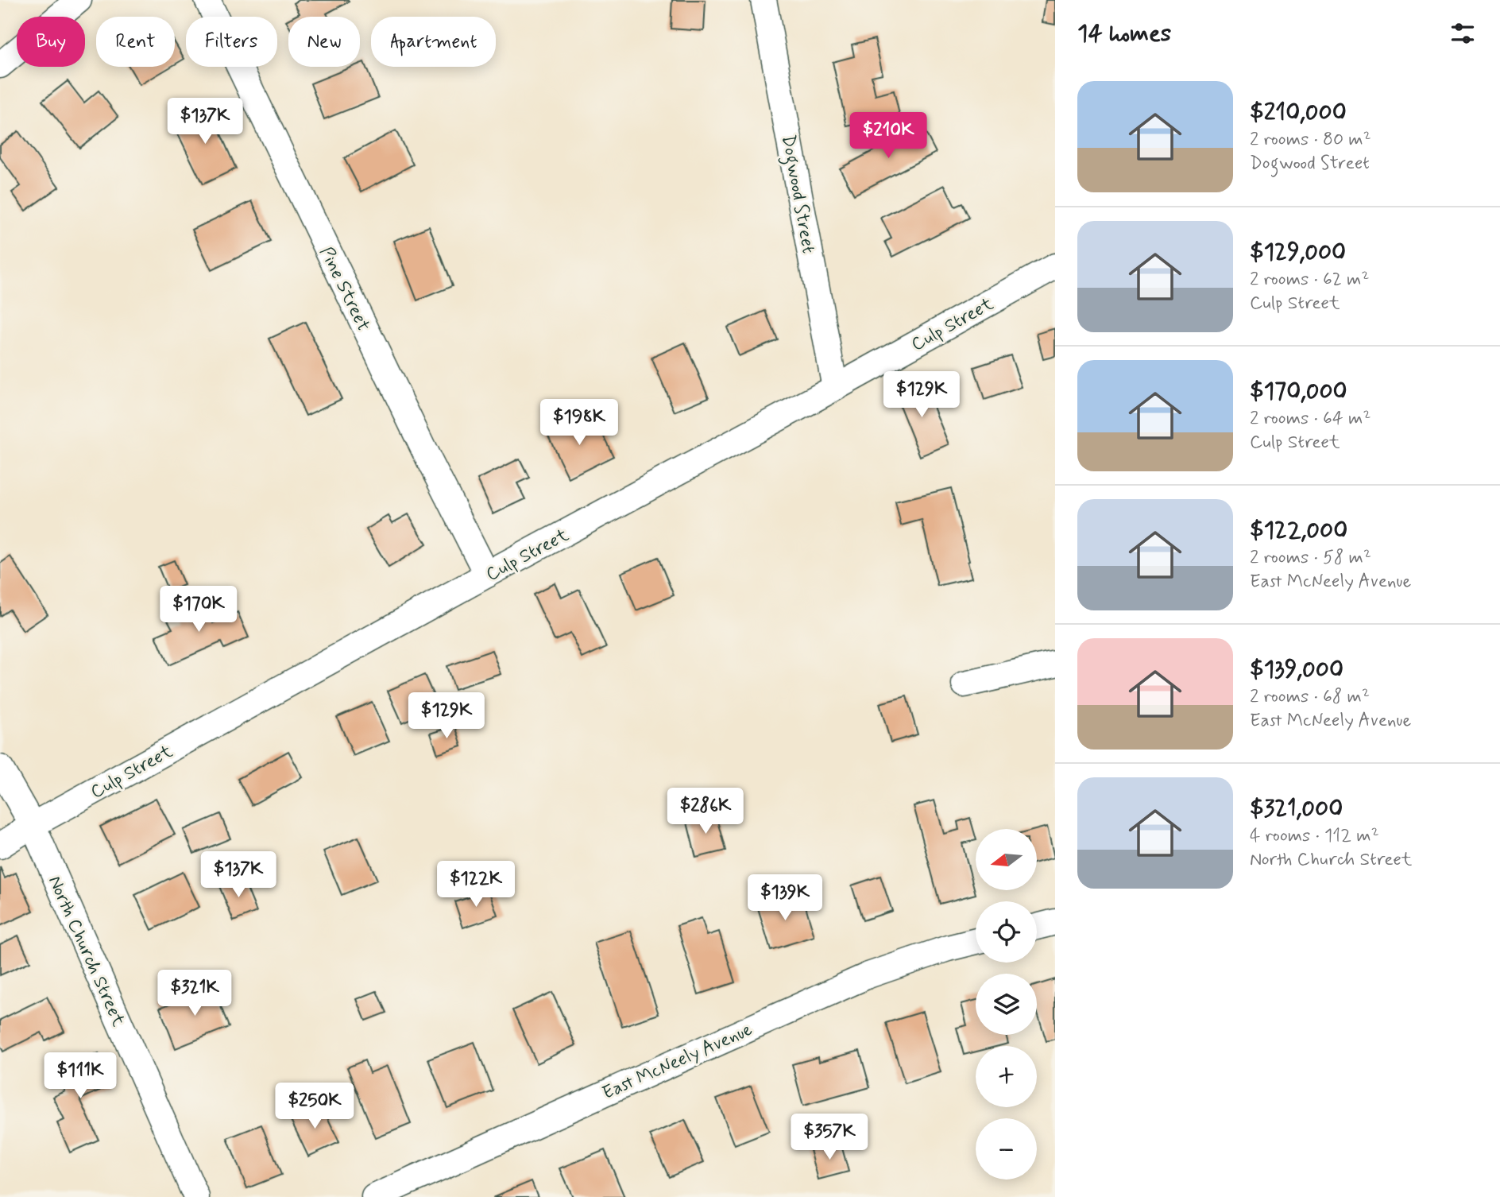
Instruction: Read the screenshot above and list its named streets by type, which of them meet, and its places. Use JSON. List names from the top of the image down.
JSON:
{
  "streets": {
    "street": [
      "Dogwood Street",
      "Pine Street",
      "Culp Street",
      "North Church Street",
      "East McNeely Avenue"
    ]
  },
  "crossings": [
    ["Dogwood Street", "Culp Street"],
    ["Pine Street", "Culp Street"],
    ["Culp Street", "North Church Street"]
  ],
  "north": "left",
  "page": {
    "heading": "14 homes",
    "chip": [
      "Buy",
      "Rent",
      "Filters",
      "New",
      "Apartment"
    ],
    "list": [
      {
        "name": "$210,000",
        "note": "2 rooms · 80 m² · Dogwood Street"
      },
      {
        "name": "$129,000",
        "note": "2 rooms · 62 m² · Culp Street"
      },
      {
        "name": "$170,000",
        "note": "2 rooms · 64 m² · Culp Street"
      },
      {
        "name": "$122,000",
        "note": "2 rooms · 58 m² · East McNeely Avenue"
      },
      {
        "name": "$139,000",
        "note": "2 rooms · 68 m² · East McNeely Avenue"
      },
      {
        "name": "$321,000",
        "note": "4 rooms · 112 m² · North Church Street"
      }
    ],
    "price": [
      "$137K",
      "$210K",
      "$129K",
      "$198K",
      "$170K",
      "$129K",
      "$286K",
      "$137K",
      "$122K",
      "$139K",
      "$321K",
      "$111K",
      "$250K",
      "$357K"
    ],
    "map_buttons": ["+", "−"]
  }
}
